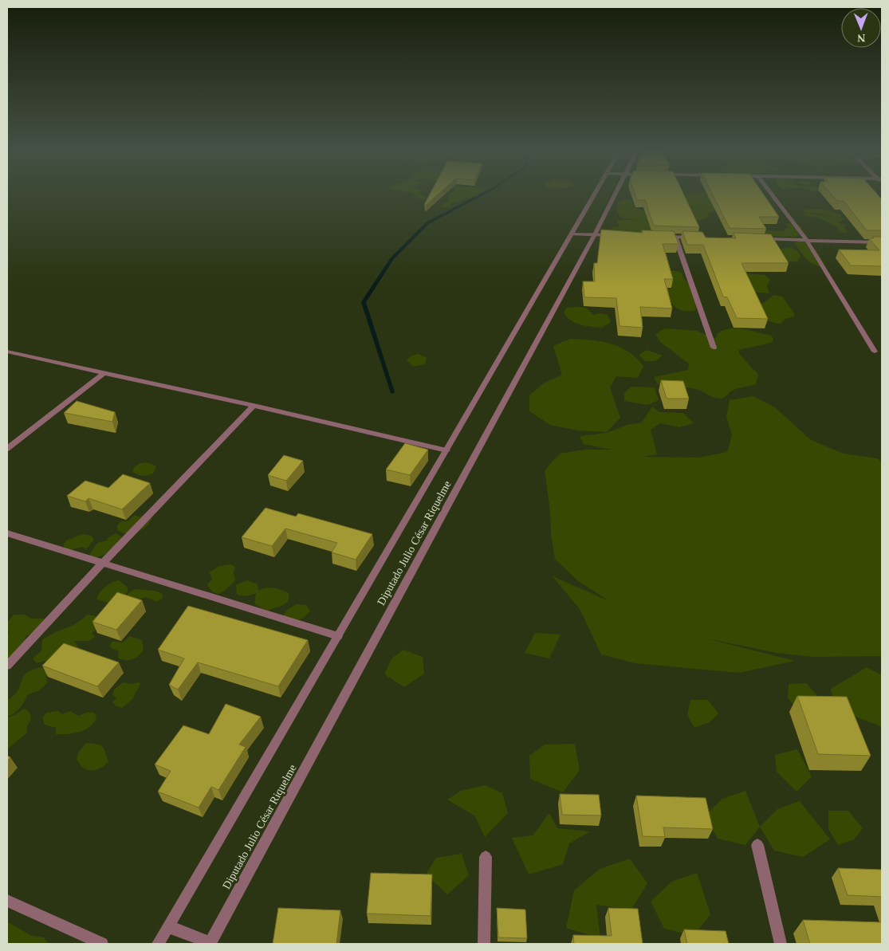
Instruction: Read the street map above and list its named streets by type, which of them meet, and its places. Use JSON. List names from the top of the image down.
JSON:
{
  "streets": {
    "street": ["Diputado Julio César Riquelme"]
  },
  "north": "bottom"
}
